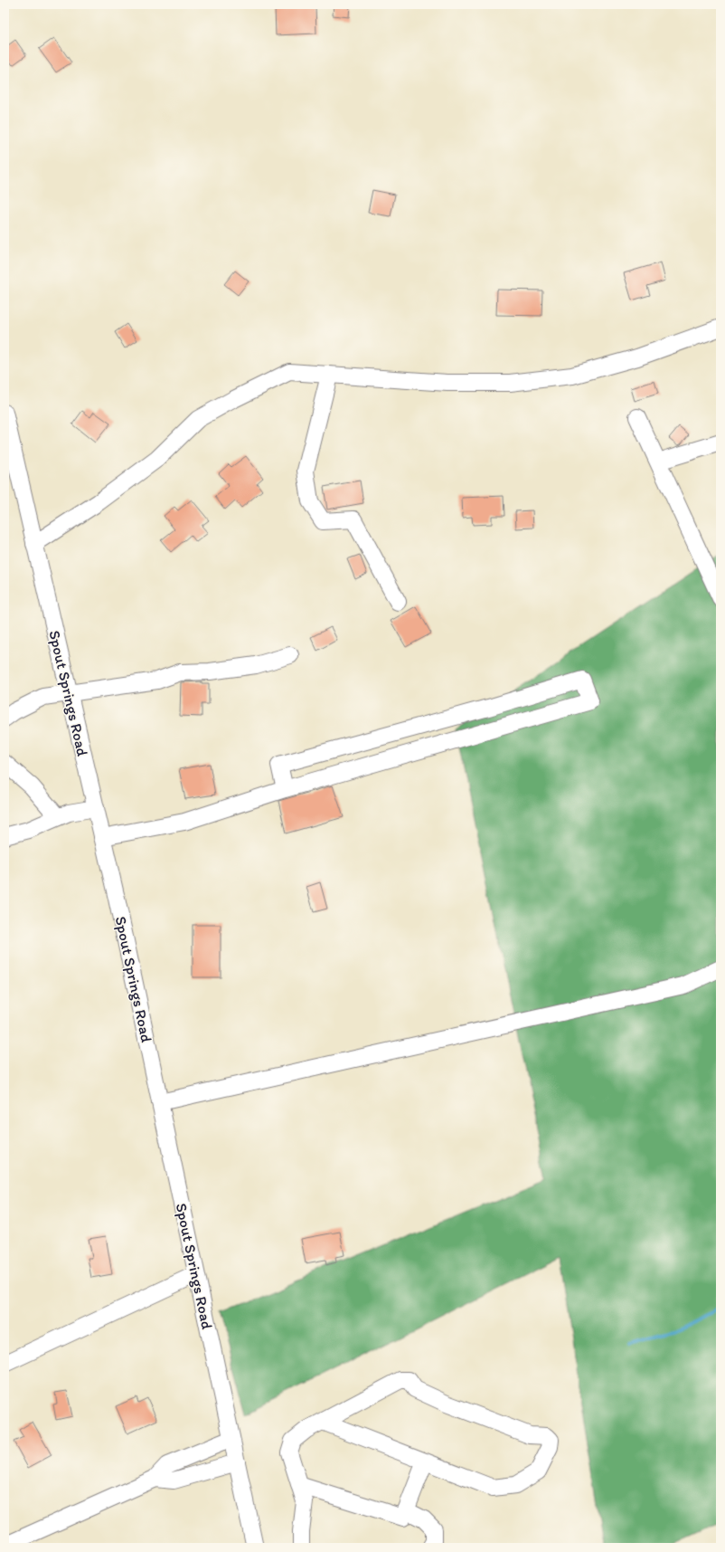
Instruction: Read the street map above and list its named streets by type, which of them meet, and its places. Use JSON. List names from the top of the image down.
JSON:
{
  "streets": {
    "street": ["Spout Springs Road"]
  }
}
